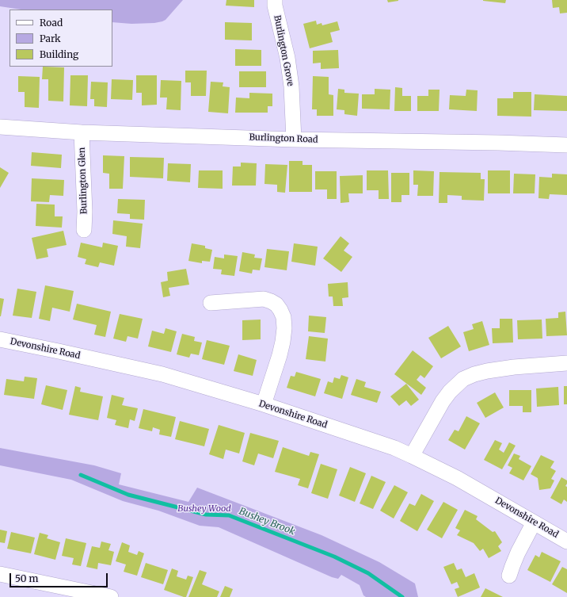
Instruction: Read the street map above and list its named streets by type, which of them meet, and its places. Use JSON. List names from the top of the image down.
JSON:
{
  "streets": {
    "street": [
      "Burlington Grove",
      "Burlington Road",
      "Burlington Glen",
      "Devonshire Road"
    ]
  },
  "crossings": [
    ["Burlington Grove", "Burlington Road"],
    ["Burlington Road", "Burlington Glen"]
  ],
  "water": ["Bushey Brook"],
  "parks": ["Bushey Wood"],
  "legend": ["Road", "Park", "Building"],
  "scale_bar": "50 m"
}
